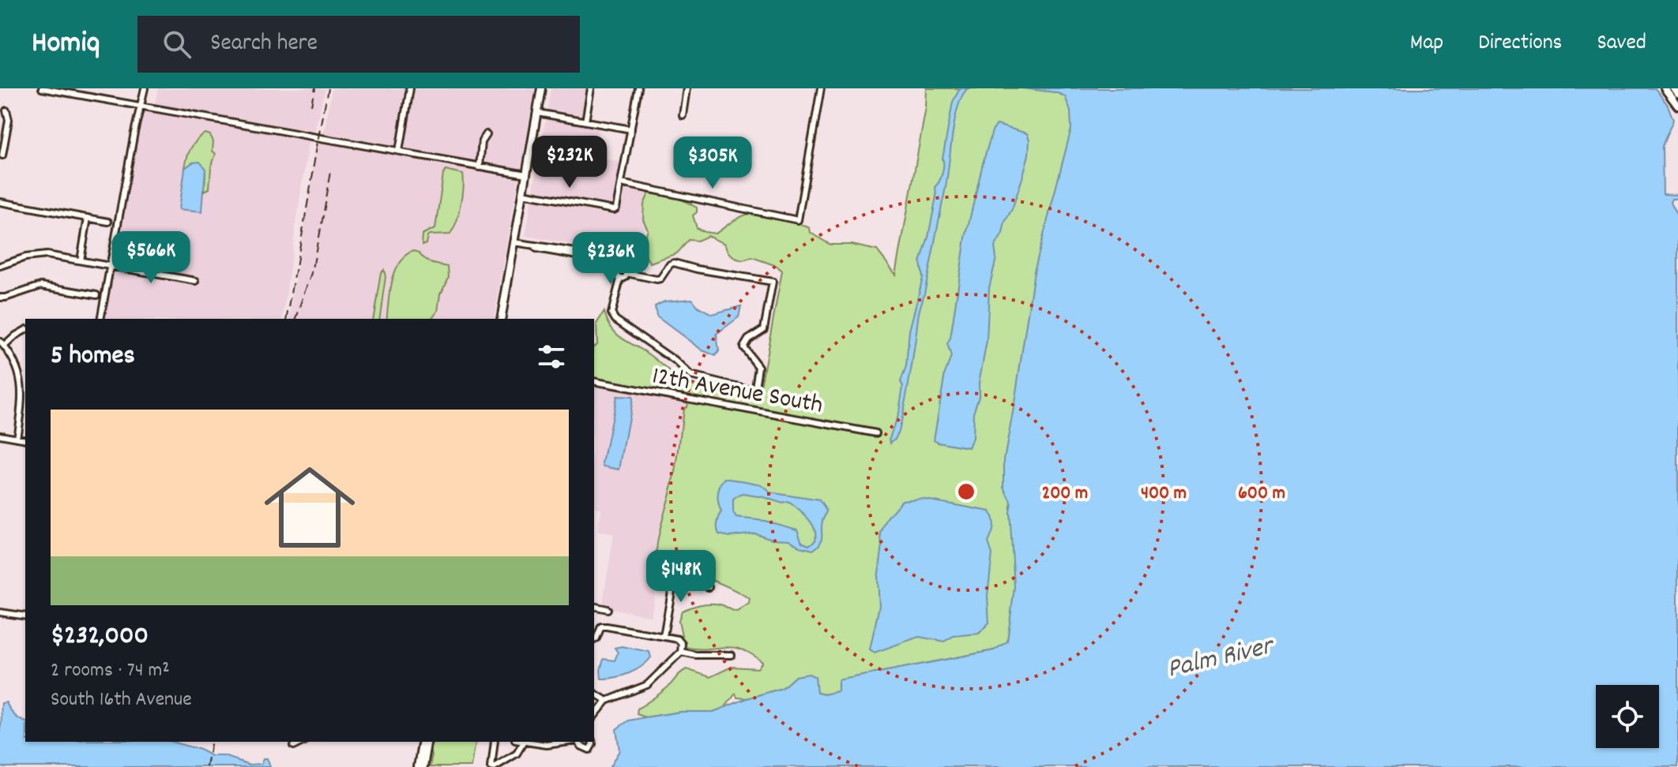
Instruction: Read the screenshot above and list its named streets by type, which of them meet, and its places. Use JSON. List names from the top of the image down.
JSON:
{
  "streets": {
    "street": ["12th Avenue South"]
  },
  "water": ["Palm River"],
  "page": {
    "header": "Homiq",
    "search": "Search here",
    "nav": ["Map", "Directions", "Saved"],
    "price": [
      "$232K",
      "$305K",
      "$566K",
      "$236K",
      "$148K"
    ],
    "heading": "5 homes",
    "list": [
      {
        "name": "$232,000",
        "note": "2 rooms · 74 m² · South 16th Avenue"
      }
    ]
  },
  "rings": ["200 m", "400 m", "600 m"]
}
